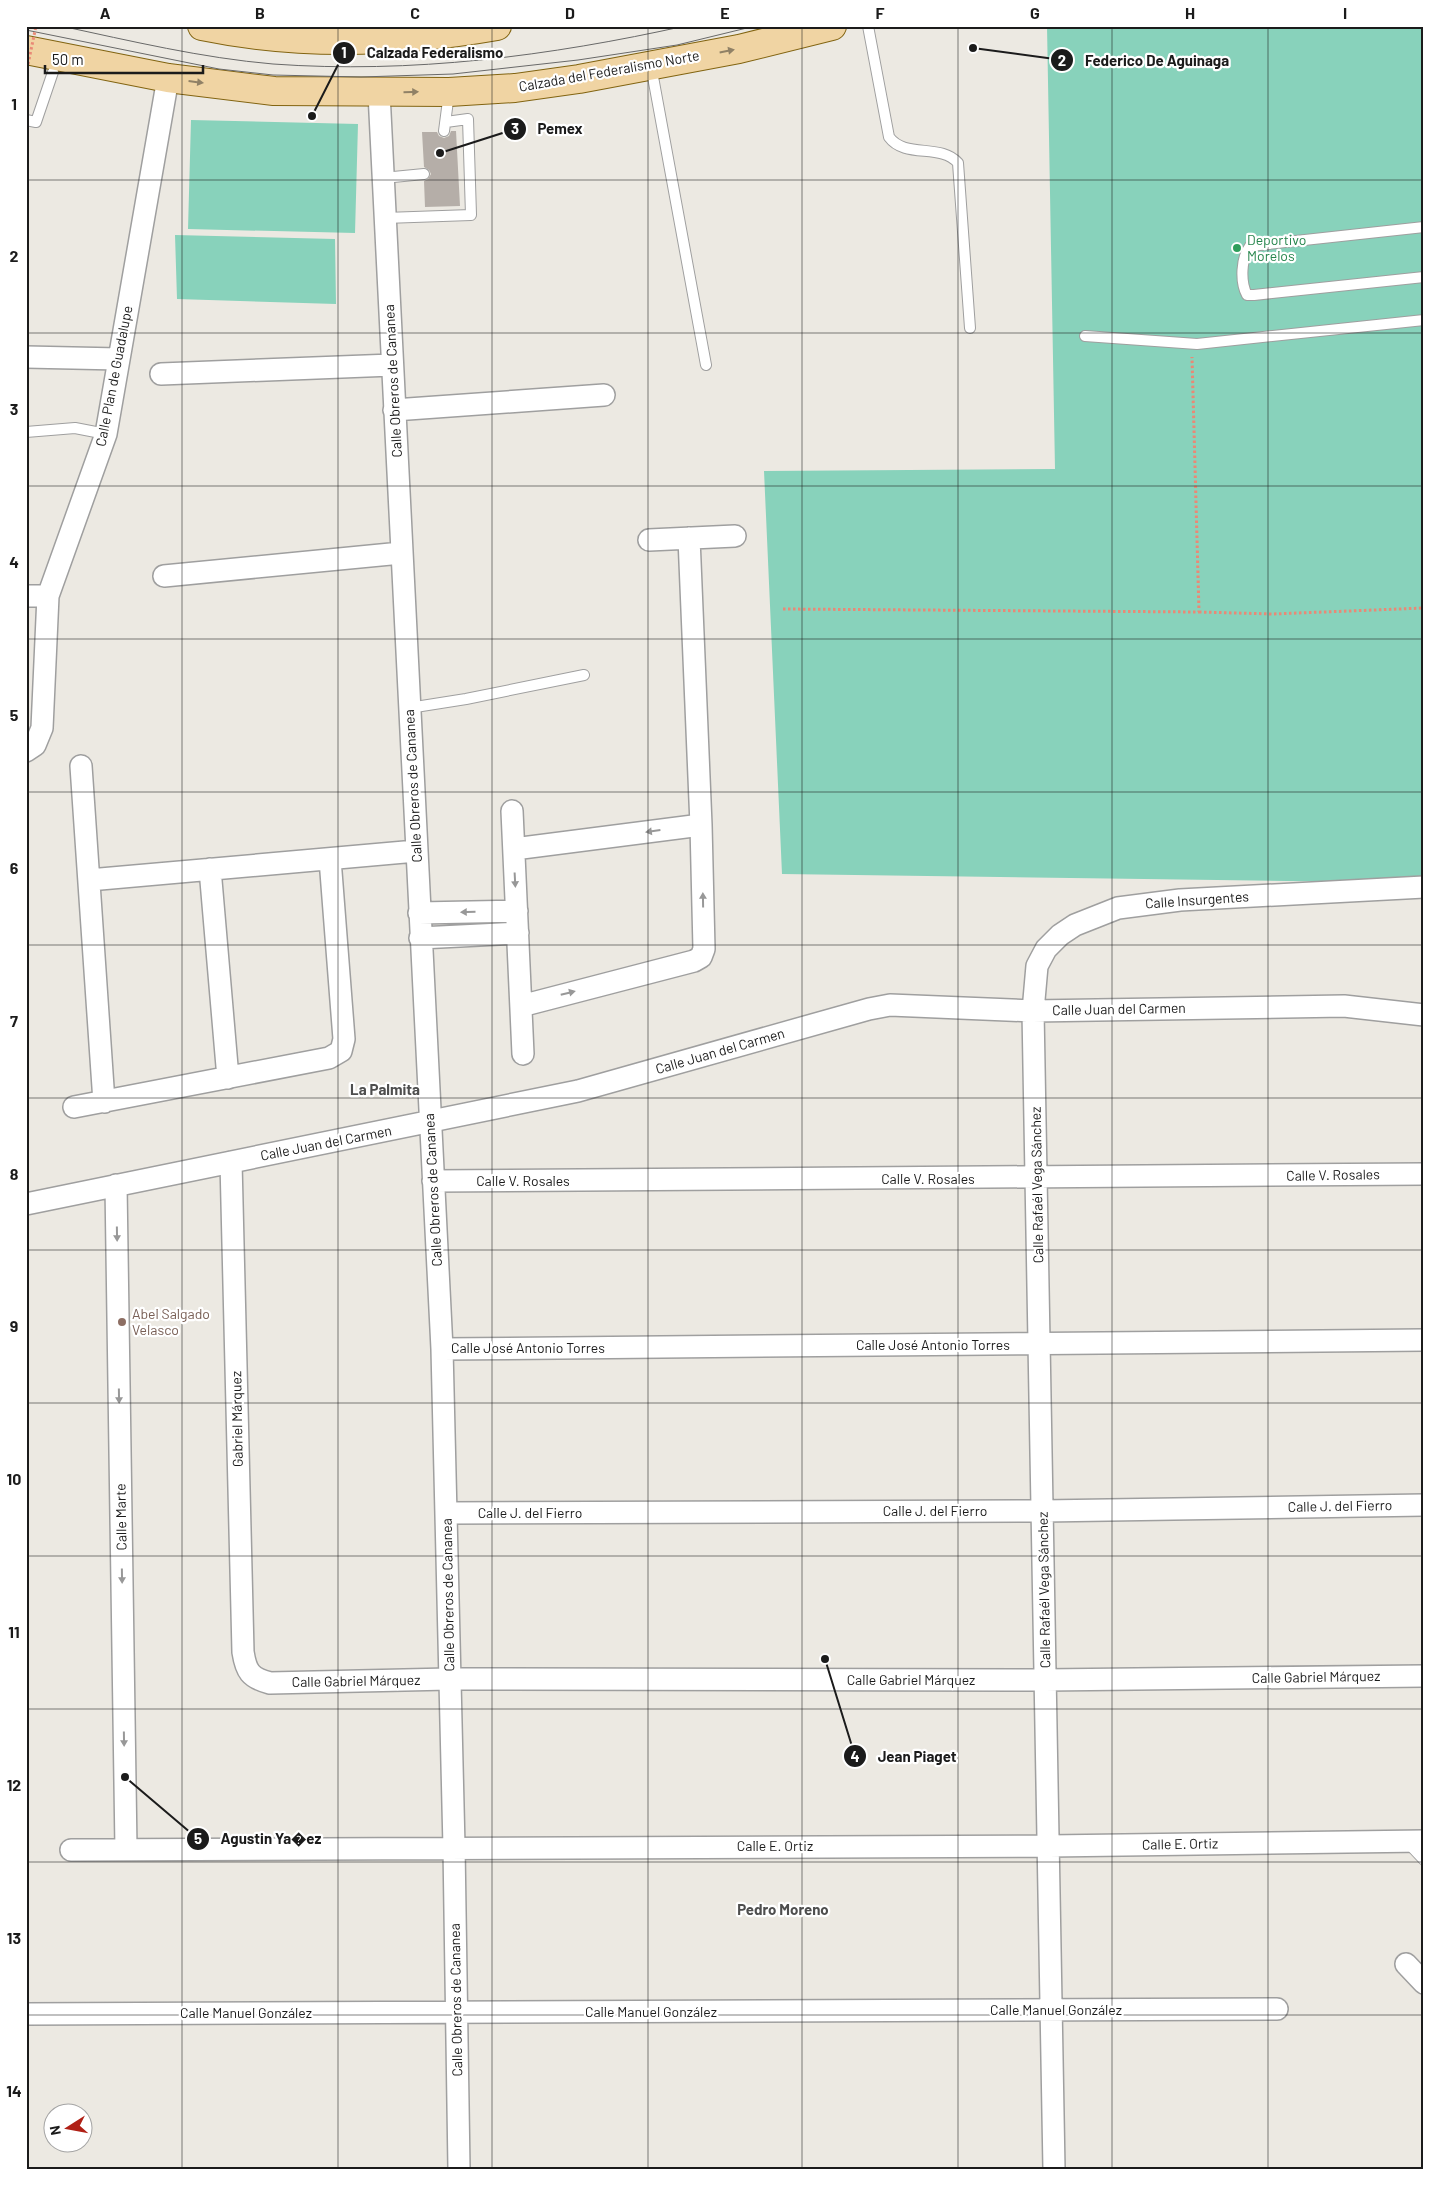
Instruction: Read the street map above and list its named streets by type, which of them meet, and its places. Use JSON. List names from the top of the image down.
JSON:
{
  "streets": {
    "main road": ["Calzada del Federalismo Norte"],
    "street": [
      "Calle Plan de Guadalupe",
      "Calle Obreros de Cananea",
      "Calle Insurgentes",
      "Calle Juan del Carmen",
      "Calle V. Rosales",
      "Calle Rafaél Vega Sánchez",
      "Calle José Antonio Torres",
      "Gabriel Márquez",
      "Calle J. del Fierro",
      "Calle Marte",
      "Calle Gabriel Márquez",
      "Calle E. Ortiz",
      "Calle Manuel González"
    ]
  },
  "crossings": [
    ["Calzada del Federalismo Norte", "Calle Plan de Guadalupe"],
    ["Calzada del Federalismo Norte", "Calle Obreros de Cananea"],
    ["Calle Obreros de Cananea", "Calle Juan del Carmen"],
    ["Calle Obreros de Cananea", "Calle V. Rosales"],
    ["Calle Obreros de Cananea", "Calle José Antonio Torres"],
    ["Calle Obreros de Cananea", "Calle J. del Fierro"],
    ["Calle Obreros de Cananea", "Calle Gabriel Márquez"],
    ["Calle Obreros de Cananea", "Calle E. Ortiz"],
    ["Calle Obreros de Cananea", "Calle Manuel González"],
    ["Calle Insurgentes", "Calle Juan del Carmen"],
    ["Calle Insurgentes", "Calle Rafaél Vega Sánchez"],
    ["Calle Juan del Carmen", "Calle Rafaél Vega Sánchez"],
    ["Calle Juan del Carmen", "Gabriel Márquez"],
    ["Calle Juan del Carmen", "Calle Marte"],
    ["Calle V. Rosales", "Calle Rafaél Vega Sánchez"],
    ["Calle Rafaél Vega Sánchez", "Calle José Antonio Torres"],
    ["Calle Rafaél Vega Sánchez", "Calle J. del Fierro"],
    ["Calle Rafaél Vega Sánchez", "Calle Gabriel Márquez"],
    ["Calle Rafaél Vega Sánchez", "Calle E. Ortiz"],
    ["Calle Rafaél Vega Sánchez", "Calle Manuel González"],
    ["Gabriel Márquez", "Calle Gabriel Márquez"],
    ["Calle Marte", "Calle E. Ortiz"]
  ],
  "one_way": ["Calle Marte"],
  "districts": ["La Palmita", "Pedro Moreno"],
  "places": [
    "Federico De Aguinaga",
    "Calzada Federalismo",
    "Pemex",
    "Deportivo Morelos",
    "Abel Salgado Velasco",
    "Jean Piaget",
    "Agustin Ya�ez"
  ],
  "scale_bar": "50 m",
  "north": "left",
  "grid": {
    "columns": [
      "A",
      "B",
      "C",
      "D",
      "E",
      "F",
      "G",
      "H",
      "I"
    ],
    "rows": [
      "1",
      "2",
      "3",
      "4",
      "5",
      "6",
      "7",
      "8",
      "9",
      "10",
      "11",
      "12",
      "13",
      "14"
    ]
  }
}
